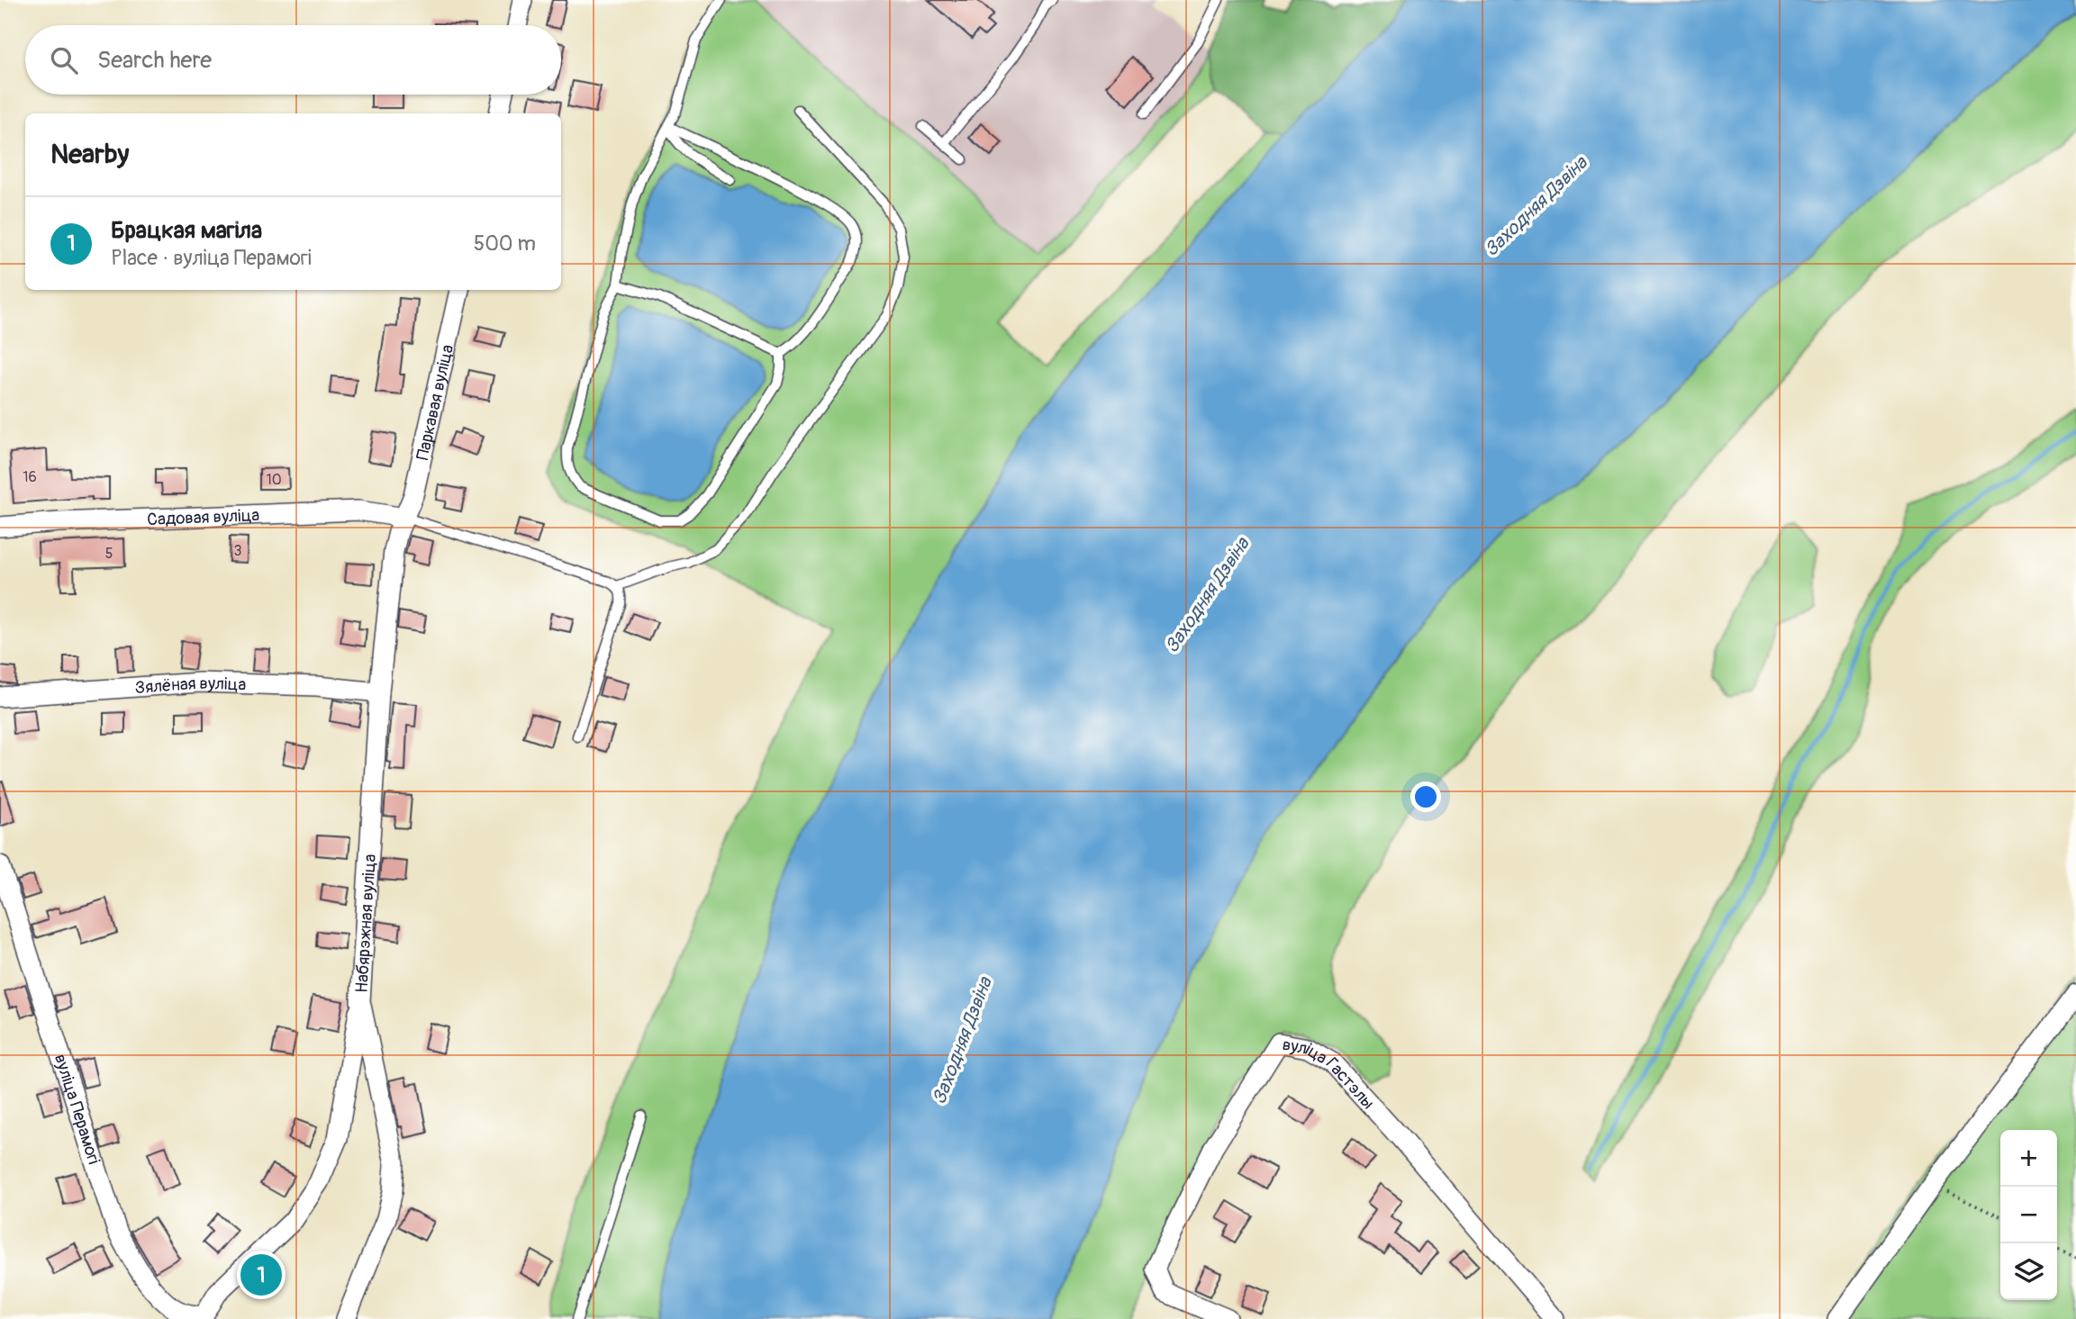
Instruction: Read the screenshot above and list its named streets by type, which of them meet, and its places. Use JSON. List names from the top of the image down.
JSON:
{
  "streets": {
    "street": [
      "Паркавая вуліца",
      "Садовая вуліца",
      "Зялёная вуліца",
      "Набярэжная вуліца",
      "вуліца Гастэлы",
      "вуліца Перамогі"
    ]
  },
  "crossings": [
    ["Паркавая вуліца", "Садовая вуліца"],
    ["Паркавая вуліца", "Набярэжная вуліца"],
    ["Садовая вуліца", "Набярэжная вуліца"],
    ["Зялёная вуліца", "Набярэжная вуліца"]
  ],
  "water": ["Заходняя Дзвіна"],
  "house_numbers": [
    "16",
    "10",
    "3",
    "5"
  ],
  "page": {
    "search": "Search here",
    "heading": "Nearby",
    "list": [
      {
        "mark": "1",
        "name": "Брацкая магіла",
        "note": "Place · вуліца Перамогі",
        "value": "500 m"
      }
    ],
    "map_buttons": ["+", "−"],
    "pins": "1"
  }
}
